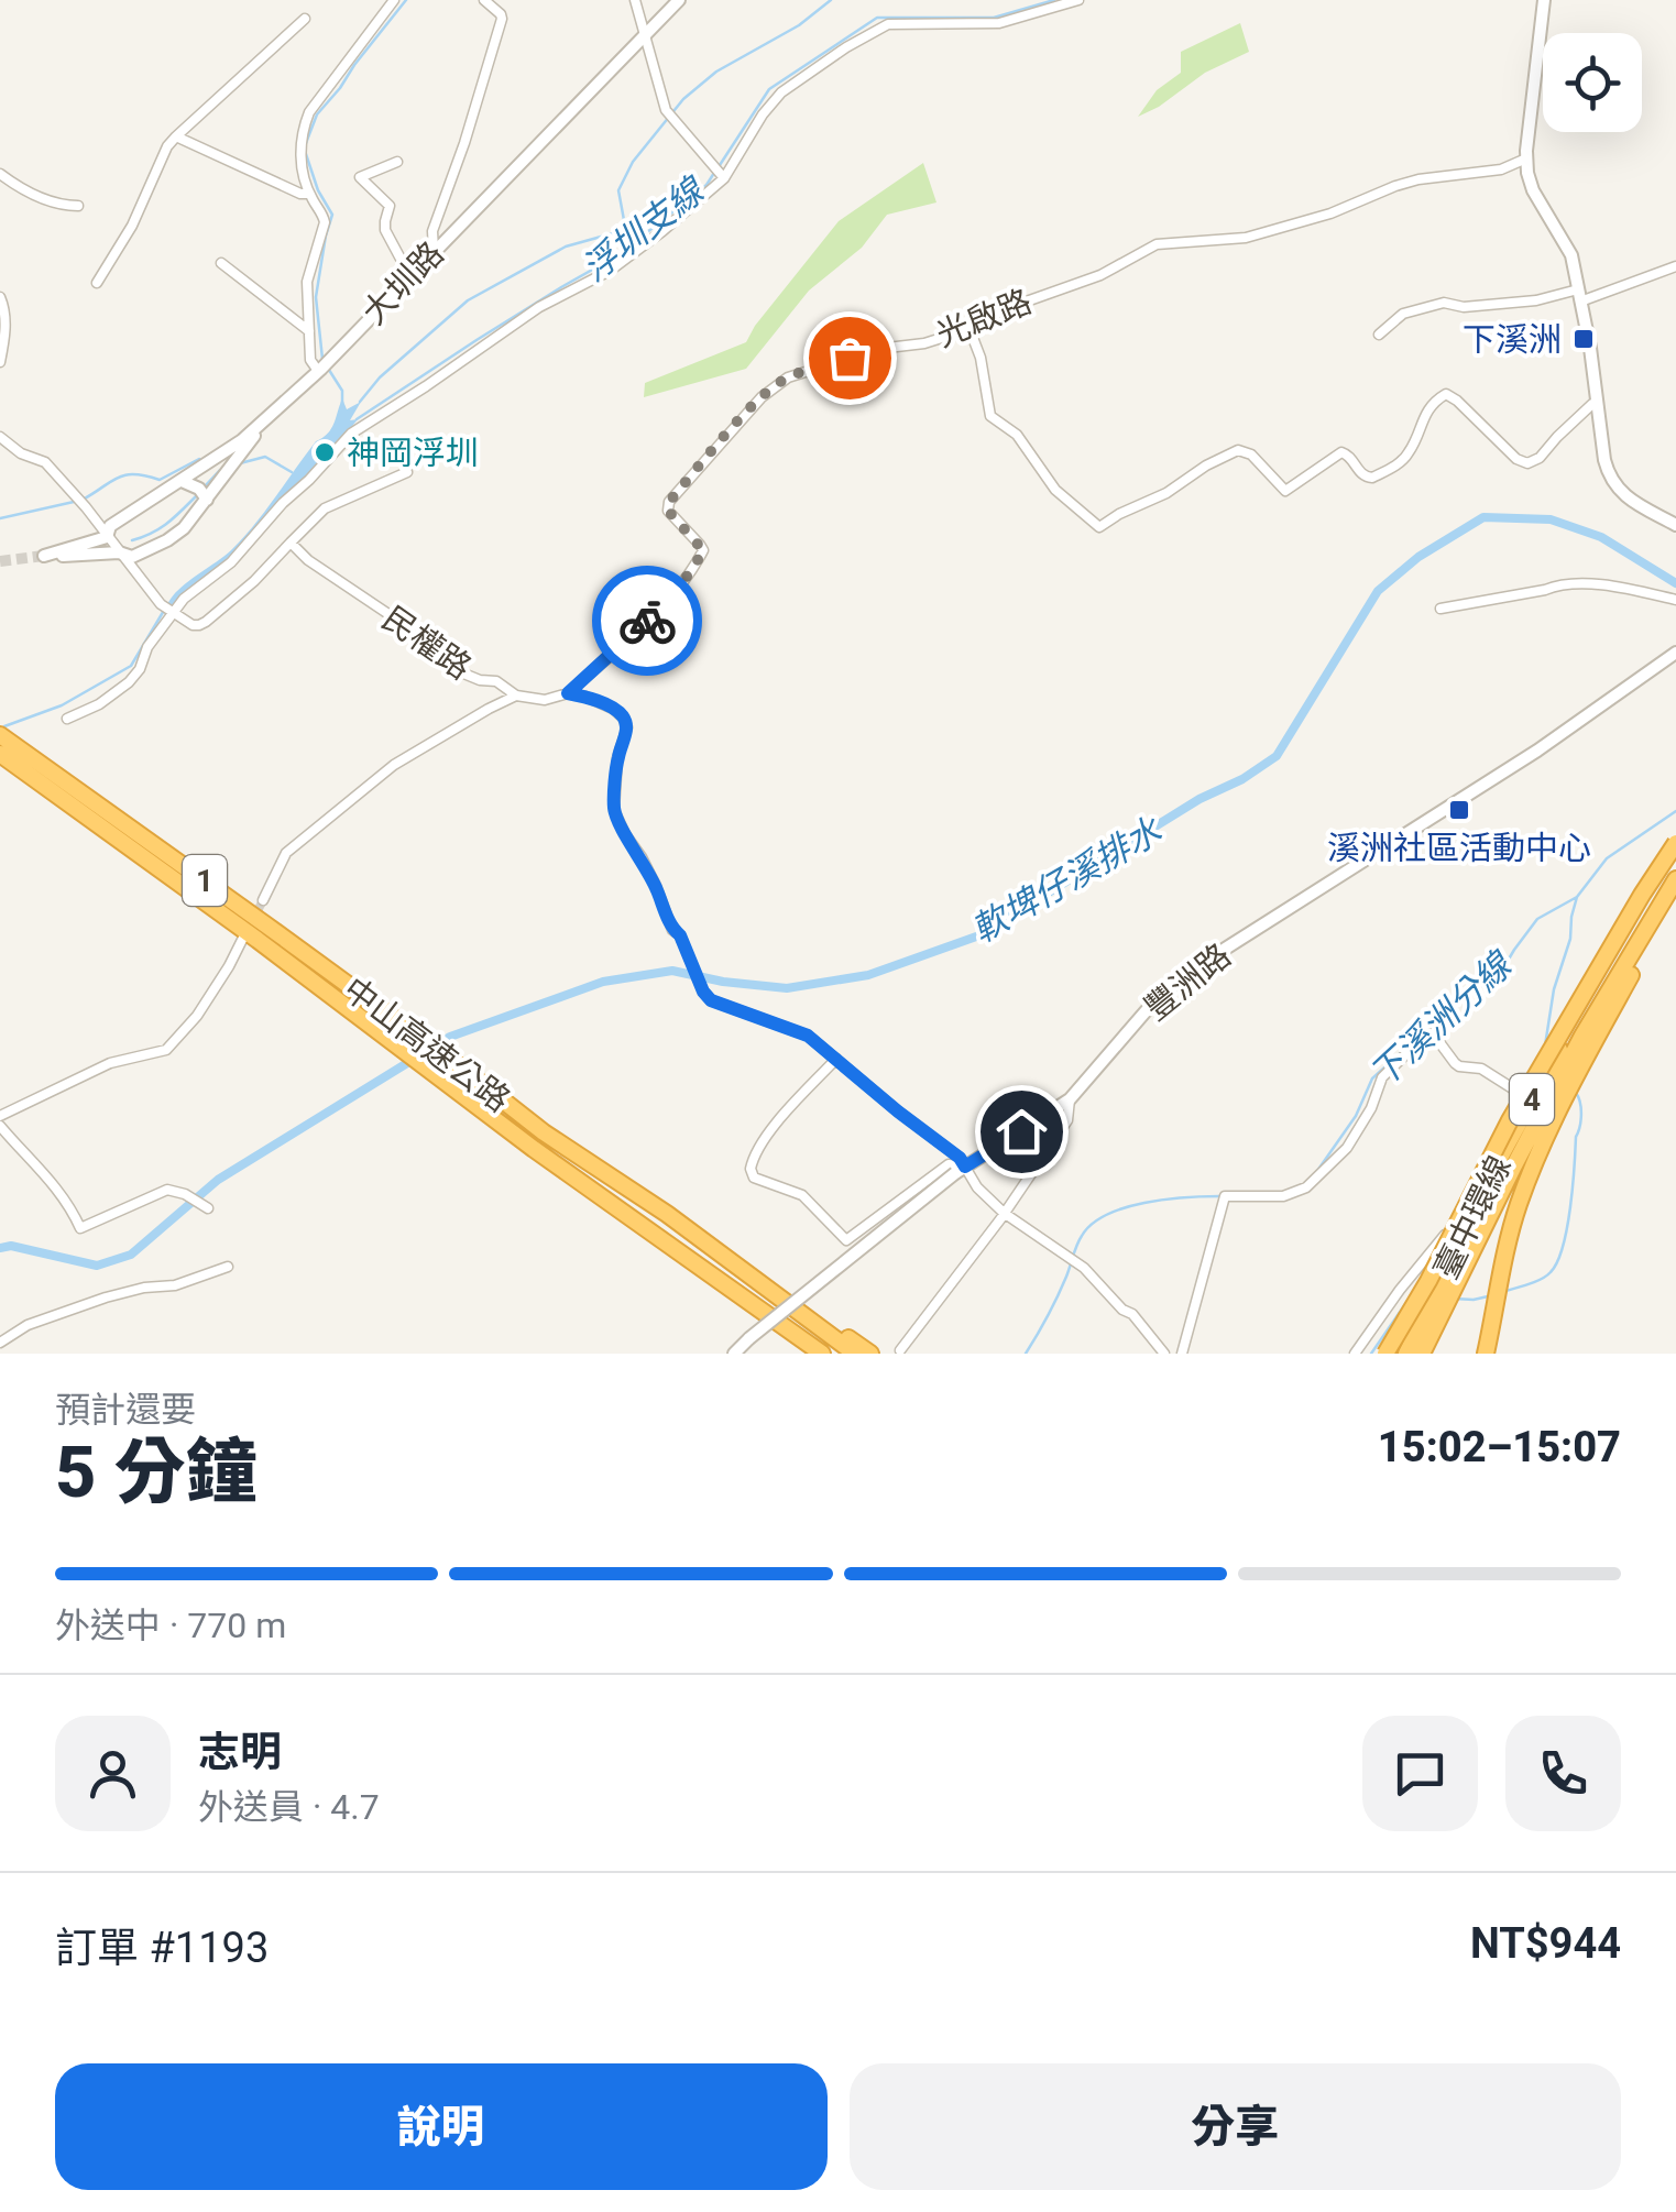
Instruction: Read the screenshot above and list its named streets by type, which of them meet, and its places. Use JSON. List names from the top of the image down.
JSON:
{
  "streets": {
    "highway": [
      "1",
      "中山高速公路",
      "4",
      "臺中環線"
    ],
    "street": [
      "大圳路",
      "光啟路",
      "民權路",
      "豐洲路"
    ]
  },
  "crossings": [
    ["光啟路", "民權路"]
  ],
  "water": ["浮圳支線", "軟埤仔溪排水", "下溪洲分線"],
  "places": {
    "transit": ["下溪洲", "溪洲社區活動中心"],
    "other": ["神岡浮圳"]
  },
  "page": {
    "heading": ["5 分鐘", "預計還要", "15:02–15:07"],
    "panel": [
      "志明",
      "外送員 · 4.7",
      "訂單 #1193",
      "NT$944"
    ],
    "bar": "外送中 · 770 m",
    "buttons": ["說明", "分享"]
  }
}
